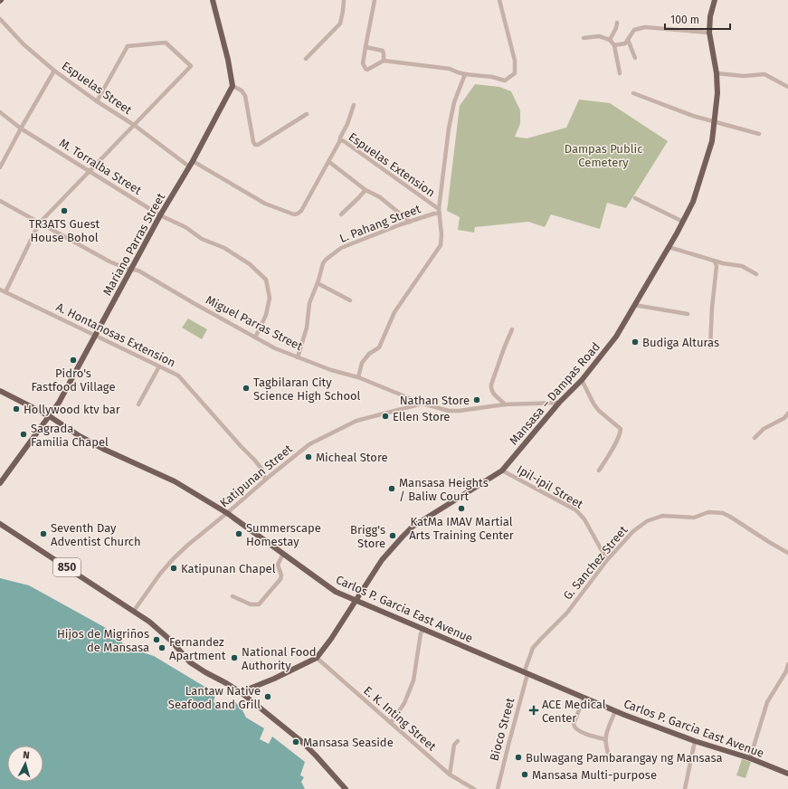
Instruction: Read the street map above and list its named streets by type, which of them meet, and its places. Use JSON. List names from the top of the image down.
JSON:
{
  "streets": {
    "main road": [
      "Mariano Parras Street",
      "Mansasa – Dampas Road",
      "850",
      "Carlos P. Garcia East Avenue"
    ],
    "street": [
      "Espuelas Street",
      "Espuelas Extension",
      "M. Torralba Street",
      "L. Pahang Street",
      "Miguel Parras Street",
      "A. Hontanosas Extension",
      "Katipunan Street",
      "Ipil-ipil Street",
      "G. Sanchez Street",
      "E. K. Inting Street",
      "Bioco Street"
    ]
  },
  "crossings": [
    ["Espuelas Street", "Espuelas Extension"],
    ["Espuelas Street", "Mariano Parras Street"],
    ["Espuelas Extension", "L. Pahang Street"],
    ["Espuelas Extension", "Mariano Parras Street"],
    ["M. Torralba Street", "Mariano Parras Street"],
    ["M. Torralba Street", "Miguel Parras Street"],
    ["L. Pahang Street", "Miguel Parras Street"],
    ["Mariano Parras Street", "Miguel Parras Street"],
    ["Mariano Parras Street", "A. Hontanosas Extension"],
    ["Mariano Parras Street", "Carlos P. Garcia East Avenue"],
    ["Miguel Parras Street", "Mansasa – Dampas Road"],
    ["Miguel Parras Street", "Katipunan Street"],
    ["A. Hontanosas Extension", "Katipunan Street"],
    ["Mansasa – Dampas Road", "Ipil-ipil Street"],
    ["Mansasa – Dampas Road", "850"],
    ["Mansasa – Dampas Road", "Carlos P. Garcia East Avenue"],
    ["Mansasa – Dampas Road", "E. K. Inting Street"],
    ["Katipunan Street", "850"],
    ["Katipunan Street", "Carlos P. Garcia East Avenue"],
    ["Ipil-ipil Street", "G. Sanchez Street"],
    ["G. Sanchez Street", "Carlos P. Garcia East Avenue"],
    ["G. Sanchez Street", "Bioco Street"],
    ["Carlos P. Garcia East Avenue", "Bioco Street"]
  ],
  "parks": ["Dampas Public Cemetery"],
  "places": {
    "other": [
      "TR3ATS Guest House Bohol",
      "Budiga Alturas",
      "Pidro's Fastfood Village",
      "Tagbilaran City Science High School",
      "Nathan Store",
      "Hollywood ktv bar",
      "Ellen Store",
      "Sagrada Familia Chapel",
      "Micheal Store",
      "Mansasa Heights / Baliw Court",
      "KatMa IMAV Martial Arts Training Center",
      "Seventh Day Adventist Church",
      "Summerscape Homestay",
      "Brigg's Store",
      "Katipunan Chapel",
      "Hijos de Migriños de Mansasa",
      "Fernandez Apartment",
      "National Food Authority",
      "Lantaw Native Seafood and Grill",
      "Mansasa Seaside",
      "Bulwagang Pambarangay ng Mansasa",
      "Mansasa Multi-purpose"
    ],
    "health": ["ACE Medical Center"]
  },
  "scale_bar": "100 m",
  "north": "top"
}
